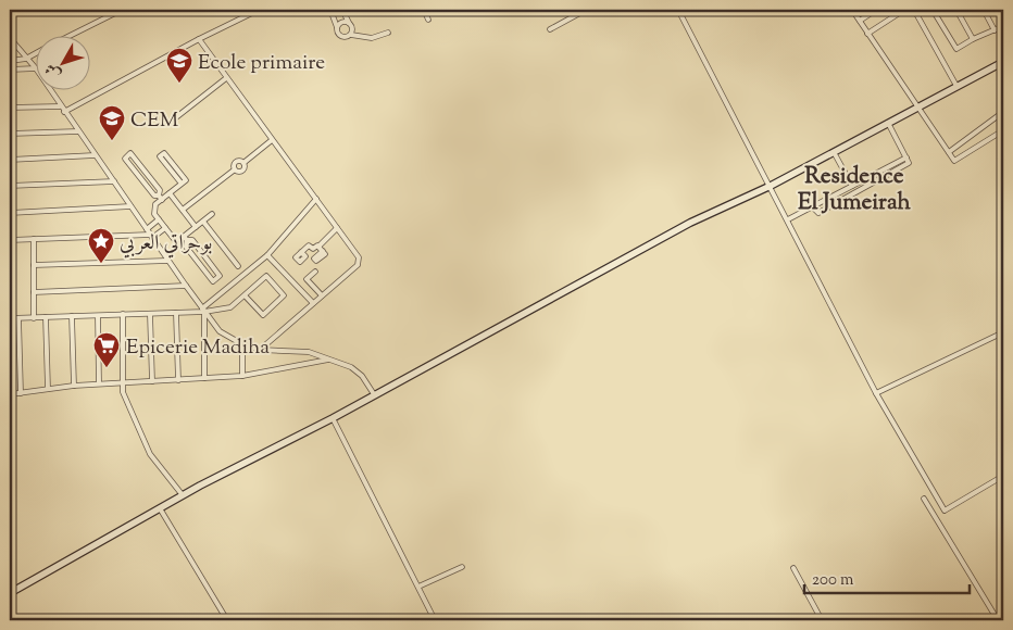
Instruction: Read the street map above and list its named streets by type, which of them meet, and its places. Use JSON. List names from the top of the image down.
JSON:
{
  "districts": ["Residence El Jumeirah"],
  "places": {
    "school or university": ["Ecole primaire", "CEM"],
    "place": ["بوحراتي العربي"],
    "supermarket": ["Epicerie Madiha"]
  },
  "scale_bar": "200 m",
  "north": "bottom left"
}
